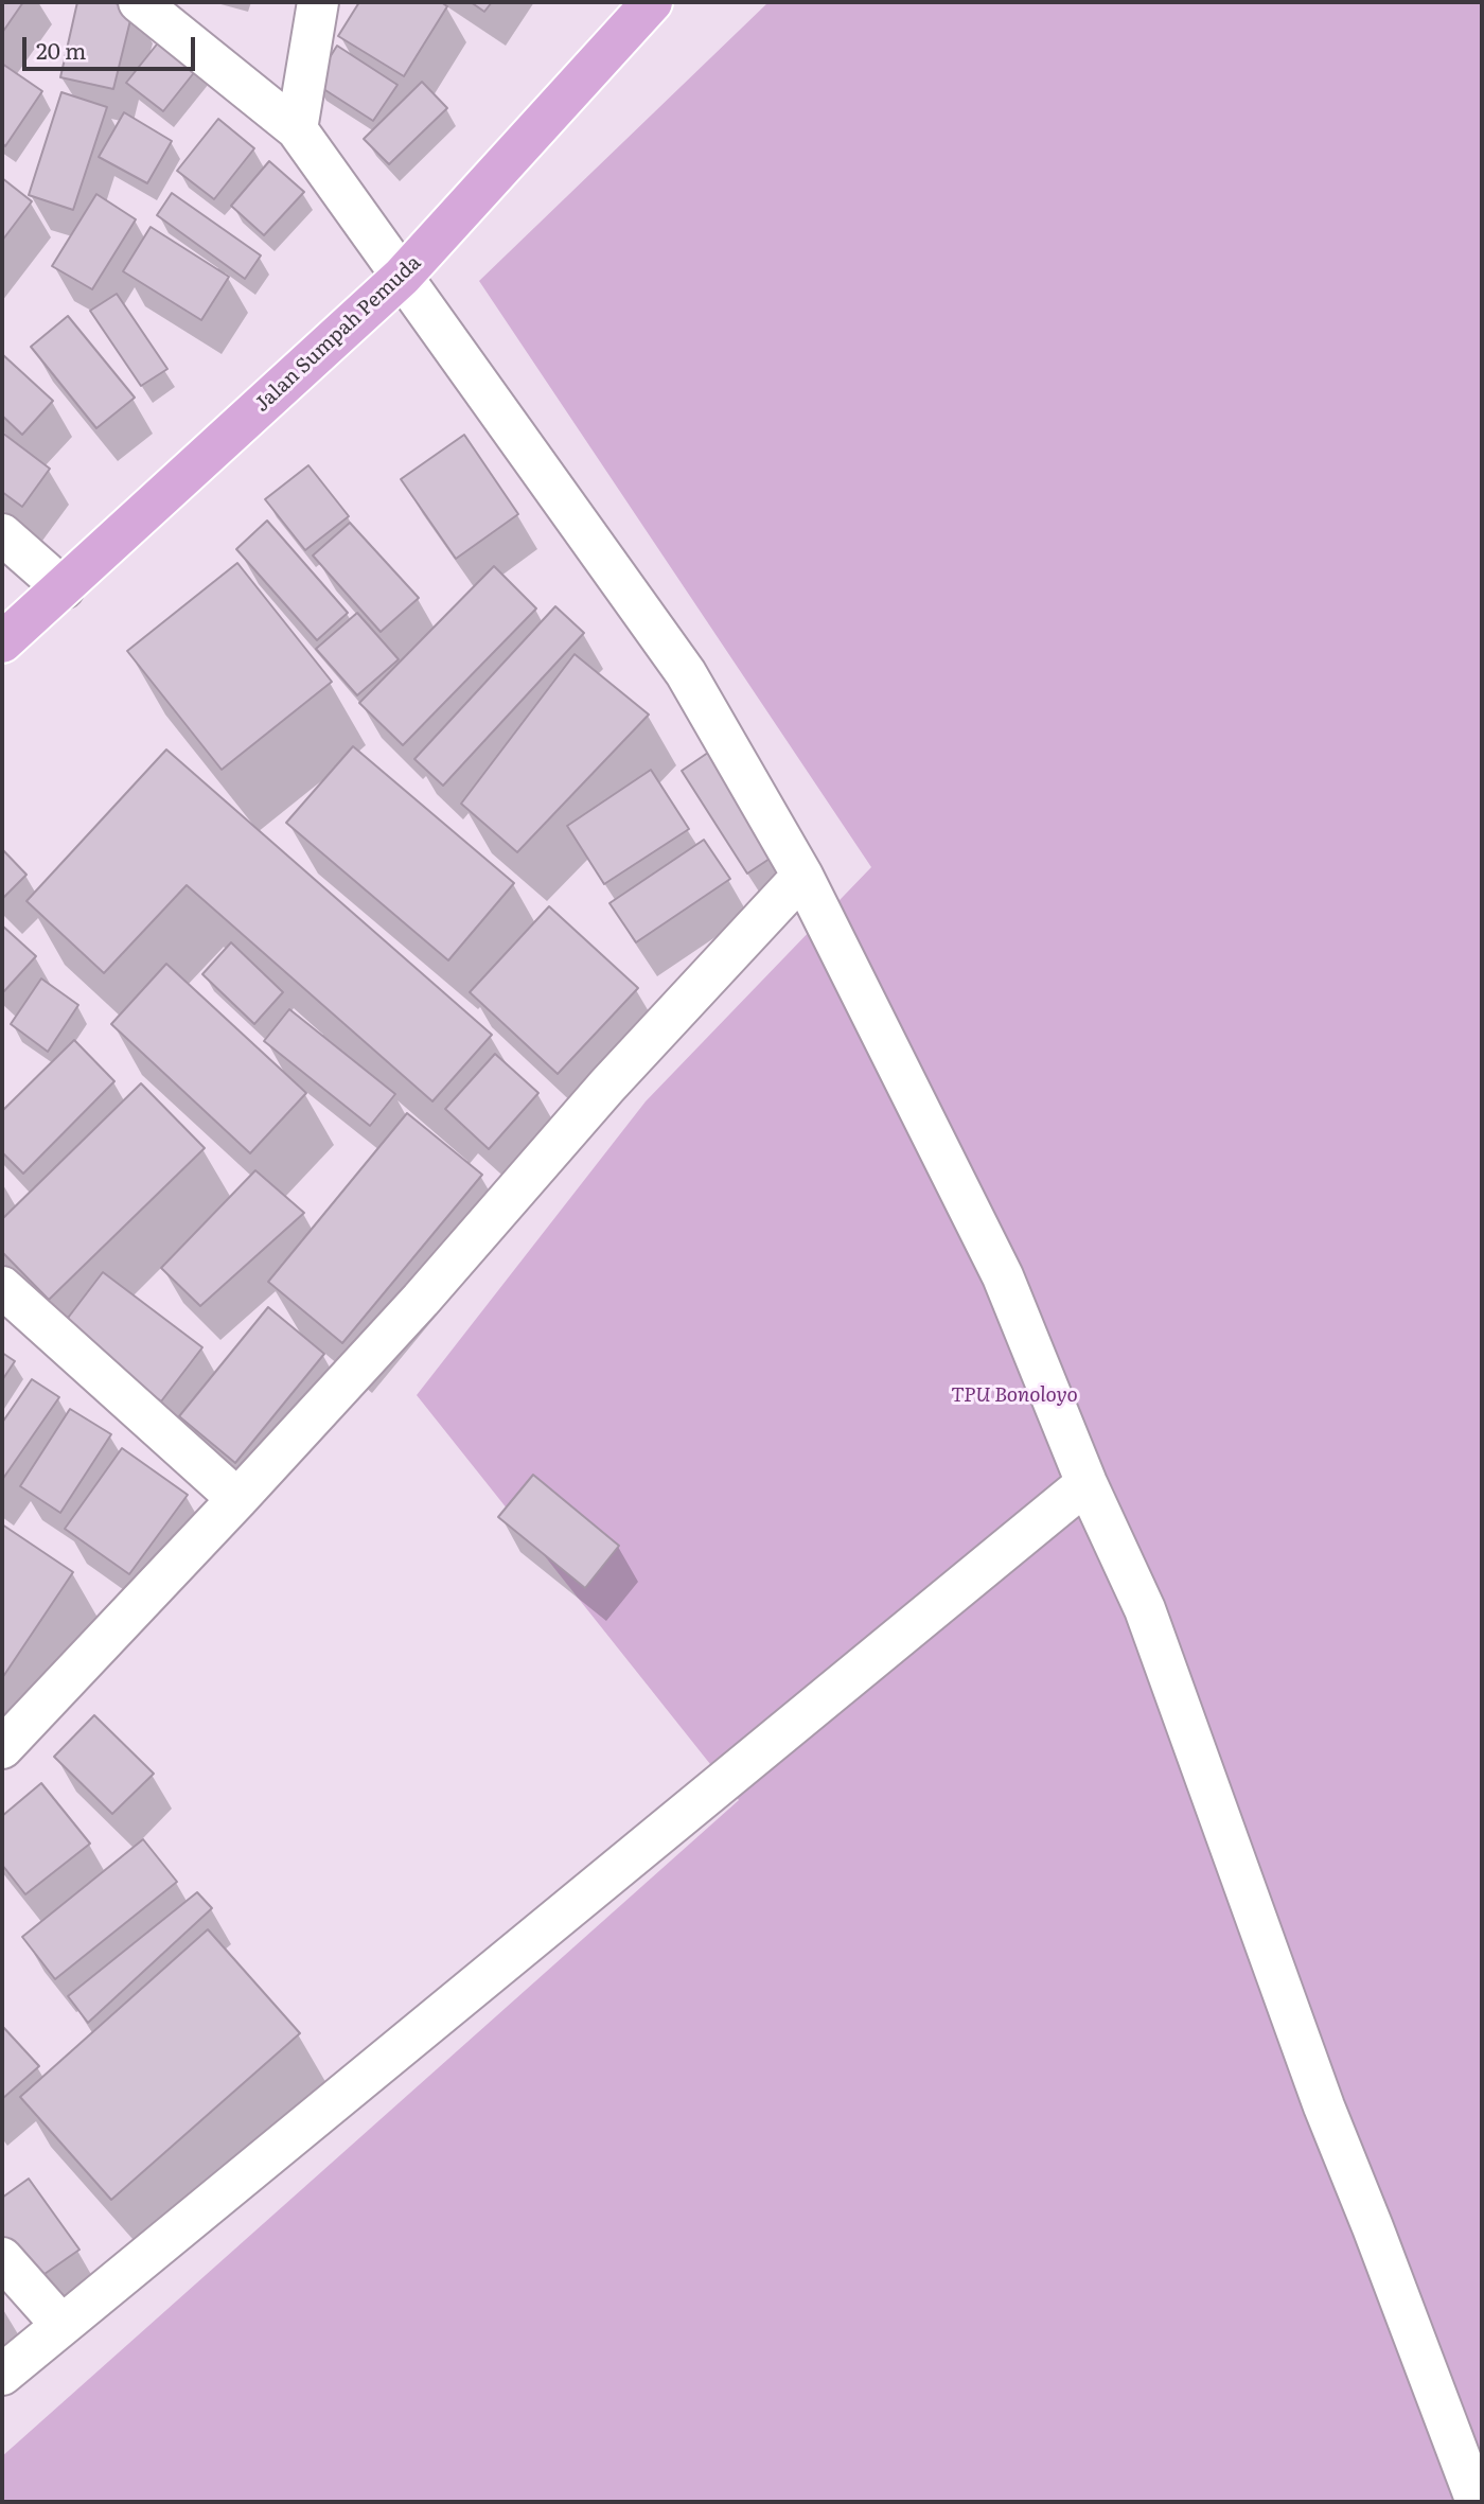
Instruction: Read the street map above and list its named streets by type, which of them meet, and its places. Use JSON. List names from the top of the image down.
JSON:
{
  "streets": {
    "highway": ["Jalan Sumpah Pemuda"]
  },
  "parks": ["TPU Bonoloyo"],
  "scale_bar": "20 m"
}
